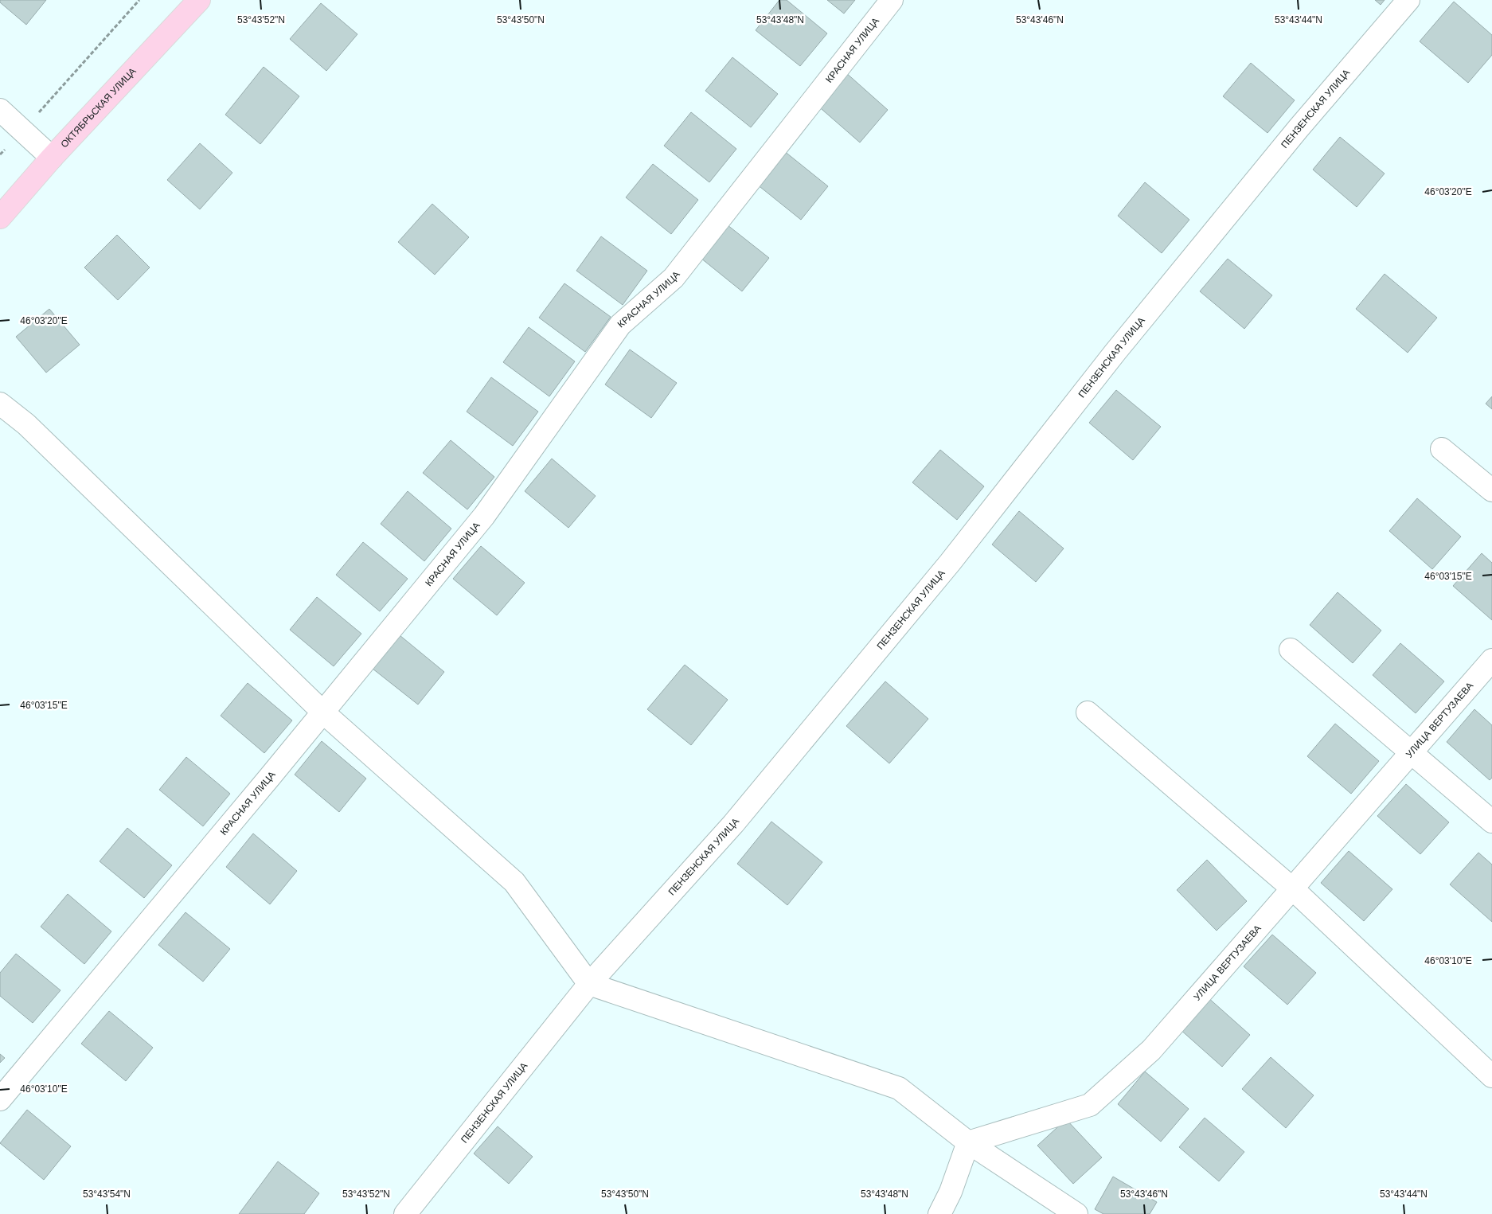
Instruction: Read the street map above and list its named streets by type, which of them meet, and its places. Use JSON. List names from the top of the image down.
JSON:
{
  "streets": {
    "main road": ["ОКТЯБРЬСКАЯ УЛИЦА"],
    "street": ["КРАСНАЯ УЛИЦА", "ПЕНЗЕНСКАЯ УЛИЦА", "УЛИЦА ВЕРТУЗАЕВА"]
  },
  "coordinates": [
    "53°43'52\"N",
    "53°43'50\"N",
    "53°43'48\"N",
    "53°43'46\"N",
    "53°43'44\"N",
    "46°03'20\"E",
    "46°03'15\"E",
    "46°03'10\"E",
    "53°43'54\"N"
  ]
}
